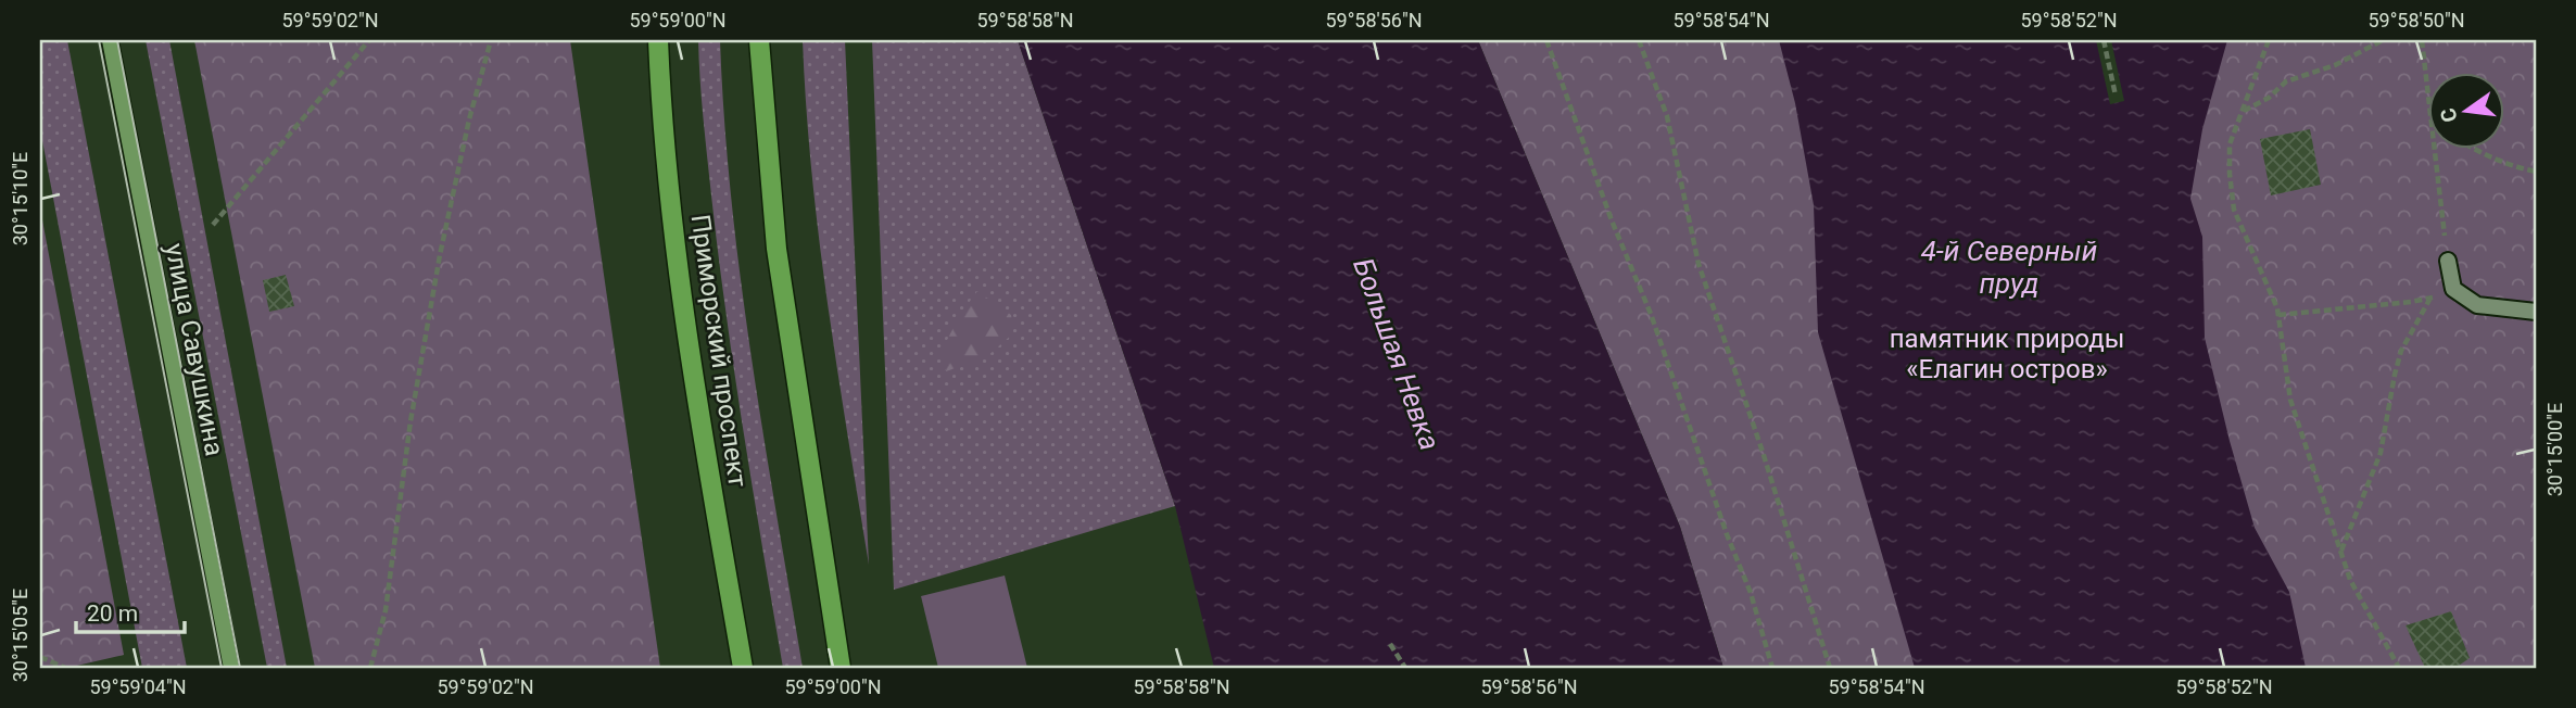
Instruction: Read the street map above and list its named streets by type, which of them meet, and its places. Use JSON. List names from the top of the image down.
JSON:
{
  "streets": {
    "main road": ["улица Савушкина", "Приморский проспект"]
  },
  "water": ["4-й Северный пруд", "Большая Невка"],
  "parks": ["памятник природы «Елагин остров»"],
  "scale_bar": "20 m",
  "north": "left",
  "coordinates": [
    "59°59'02\"N",
    "59°59'00\"N",
    "59°58'58\"N",
    "59°58'56\"N",
    "59°58'54\"N",
    "59°58'52\"N",
    "59°58'50\"N",
    "30°15'10\"E",
    "30°15'00\"E",
    "30°15'05\"E",
    "59°59'04\"N"
  ]
}
